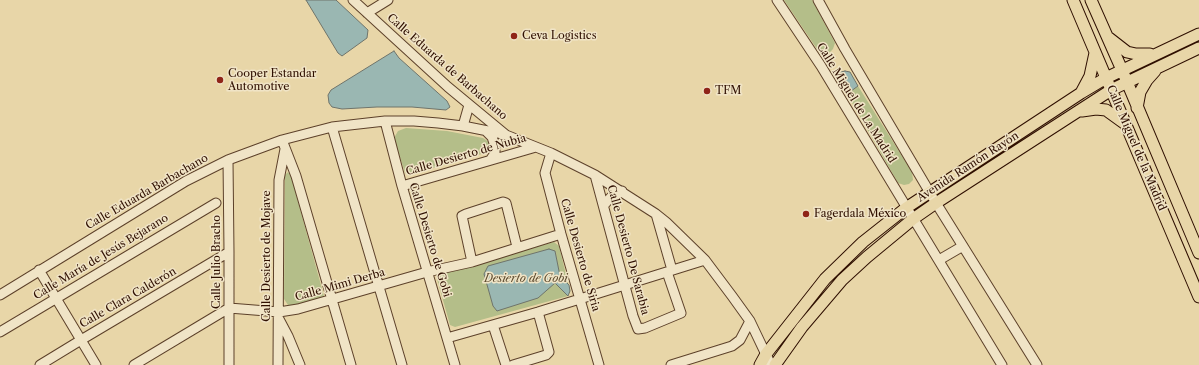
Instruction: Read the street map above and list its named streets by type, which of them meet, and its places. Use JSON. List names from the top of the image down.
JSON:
{
  "streets": {
    "main road": ["Calle Miguel de la Madrid", "Avenida Ramón Rayón"],
    "street": [
      "Calle Eduarda de Barbachano",
      "Calle Miguel de La Madrid",
      "Calle Desierto de Nubia",
      "Calle Eduarda Barbachano",
      "Calle Desierto de Gobi",
      "Calle Desierto De Sarabia",
      "Calle Desierto de Siria",
      "Calle Desierto de Mojave",
      "Calle María de Jesús Bejarano",
      "Calle Julio Bracho",
      "Calle Mimi Derba",
      "Calle Clara Calderón"
    ]
  },
  "crossings": [
    ["Calle Eduarda de Barbachano", "Calle Desierto de Nubia"],
    ["Calle Eduarda de Barbachano", "Avenida Ramón Rayón"],
    ["Calle Eduarda de Barbachano", "Calle Eduarda Barbachano"],
    ["Calle Eduarda de Barbachano", "Calle Desierto De Sarabia"],
    ["Calle Eduarda de Barbachano", "Calle Desierto de Siria"],
    ["Calle Miguel de La Madrid", "Avenida Ramón Rayón"],
    ["Calle Miguel de la Madrid", "Avenida Ramón Rayón"],
    ["Calle Desierto de Nubia", "Calle Desierto de Gobi"],
    ["Calle Eduarda Barbachano", "Calle Desierto de Gobi"],
    ["Calle Eduarda Barbachano", "Calle Desierto de Mojave"],
    ["Calle Eduarda Barbachano", "Calle Julio Bracho"],
    ["Calle Desierto de Gobi", "Calle Desierto de Siria"],
    ["Calle Desierto de Gobi", "Calle Mimi Derba"],
    ["Calle Desierto De Sarabia", "Calle Desierto de Siria"],
    ["Calle Desierto de Siria", "Calle Mimi Derba"],
    ["Calle Desierto de Mojave", "Calle Mimi Derba"],
    ["Calle Julio Bracho", "Calle Mimi Derba"],
    ["Calle Julio Bracho", "Calle Clara Calderón"]
  ],
  "parks": ["Desierto de Gobi"],
  "places": [
    "Ceva Logistics",
    "Cooper Estandar Automotive",
    "TFM",
    "Fagerdala México"
  ]
}
